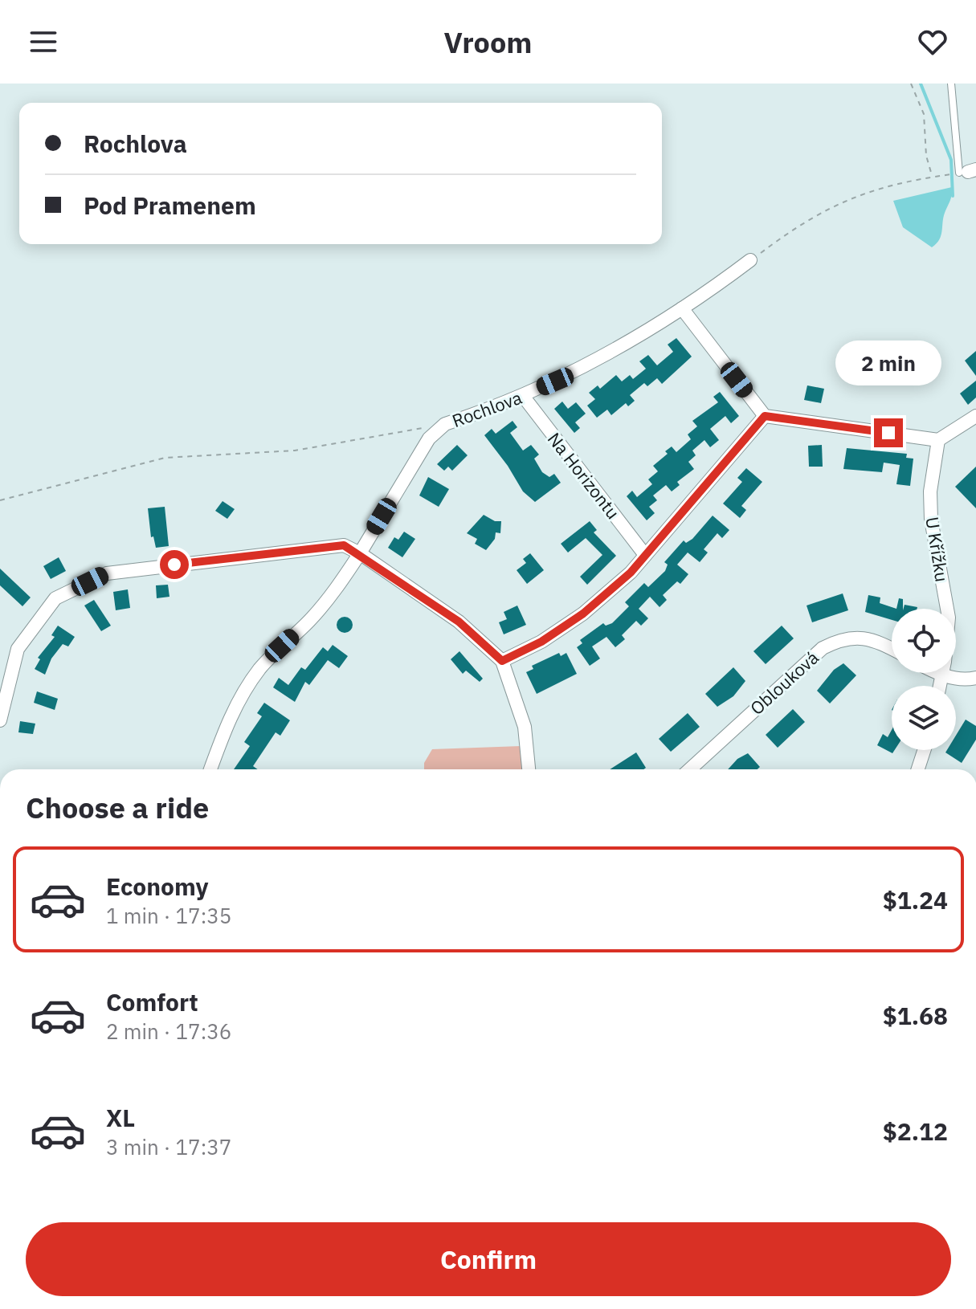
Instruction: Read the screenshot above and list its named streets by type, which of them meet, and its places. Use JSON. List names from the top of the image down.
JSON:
{
  "streets": {
    "street": [
      "Rochlova",
      "Na Horizontu",
      "U Křížku",
      "Oblouková"
    ]
  },
  "crossings": [
    ["Rochlova", "Na Horizontu"]
  ],
  "page": {
    "header": "Vroom",
    "banner": ["Rochlova", "Pod Pramenem"],
    "bubble": "2 min",
    "heading": "Choose a ride",
    "list": [
      {
        "name": "Economy",
        "note": "1 min · 17:35",
        "value": "$1.24"
      },
      {
        "name": "Comfort",
        "note": "2 min · 17:36",
        "value": "$1.68"
      },
      {
        "name": "XL",
        "note": "3 min · 17:37",
        "value": "$2.12"
      }
    ],
    "buttons": "Confirm"
  }
}
